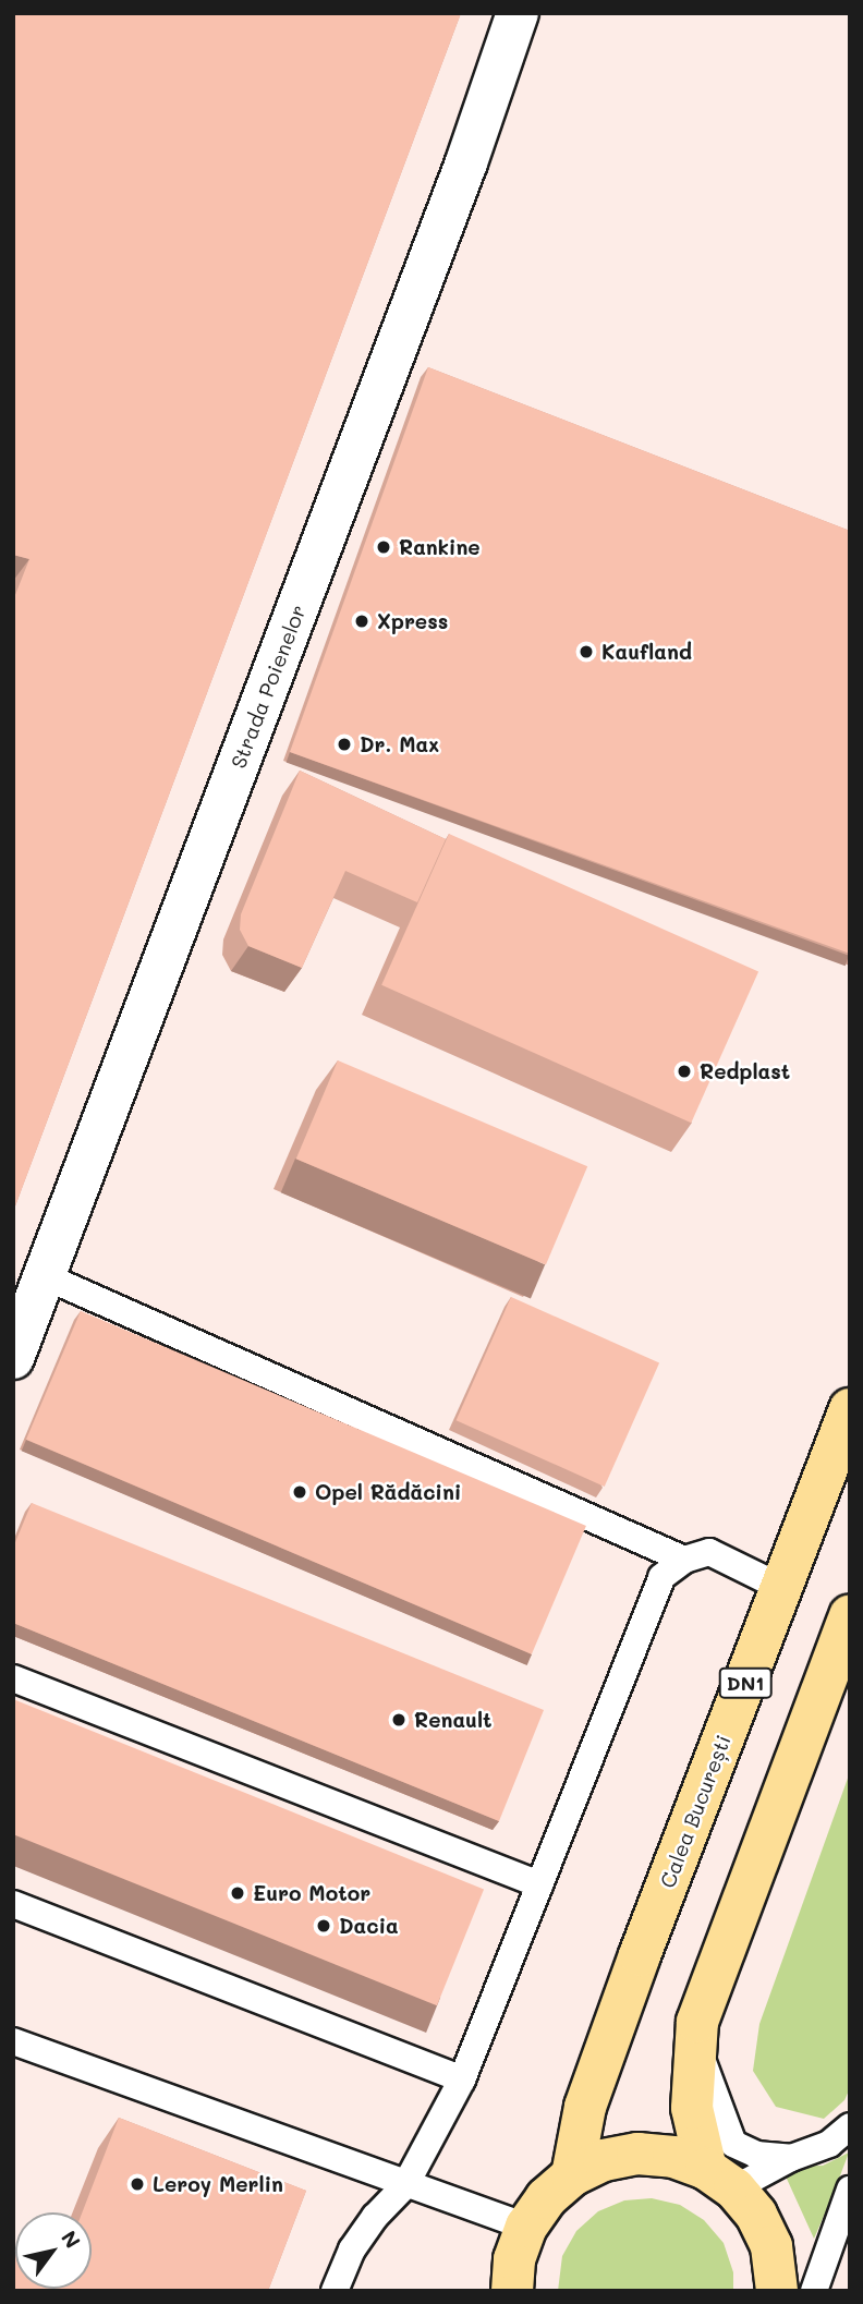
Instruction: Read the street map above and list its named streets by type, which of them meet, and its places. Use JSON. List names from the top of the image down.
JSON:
{
  "streets": {
    "main road": ["DN1", "Calea București"],
    "street": ["Strada Poienelor"]
  },
  "places": [
    "Rankine",
    "Xpress",
    "Kaufland",
    "Dr. Max",
    "Redplast",
    "Opel Rădăcini",
    "Renault",
    "Euro Motor",
    "Dacia",
    "Leroy Merlin"
  ],
  "north": "top right"
}
